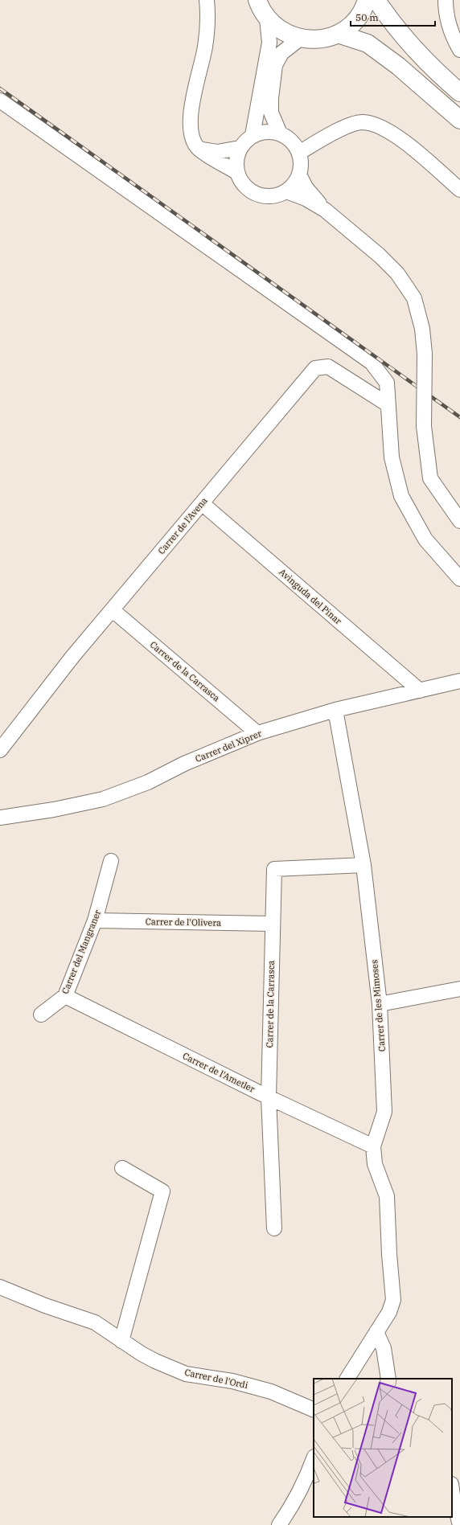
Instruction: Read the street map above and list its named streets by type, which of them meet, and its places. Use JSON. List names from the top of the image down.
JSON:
{
  "streets": {
    "street": [
      "Carrer de l'Avena",
      "Avinguda del Pinar",
      "Carrer de la Carrasca",
      "Carrer del Xiprer",
      "Carrer de l'Olivera",
      "Carrer del Mangraner",
      "Carrer de les Mimoses",
      "Carrer de l'Ametler",
      "Carrer de l'Ordi"
    ]
  },
  "crossings": [
    ["Carrer de l'Avena", "Avinguda del Pinar"],
    ["Carrer de l'Avena", "Carrer de la Carrasca"],
    ["Avinguda del Pinar", "Carrer del Xiprer"],
    ["Carrer de la Carrasca", "Carrer del Xiprer"],
    ["Carrer de la Carrasca", "Carrer de l'Olivera"],
    ["Carrer de la Carrasca", "Carrer de les Mimoses"],
    ["Carrer de la Carrasca", "Carrer de l'Ametler"],
    ["Carrer del Xiprer", "Carrer de les Mimoses"],
    ["Carrer de l'Olivera", "Carrer del Mangraner"],
    ["Carrer del Mangraner", "Carrer de l'Ametler"],
    ["Carrer de les Mimoses", "Carrer de l'Ametler"]
  ],
  "scale_bar": "50 m"
}
